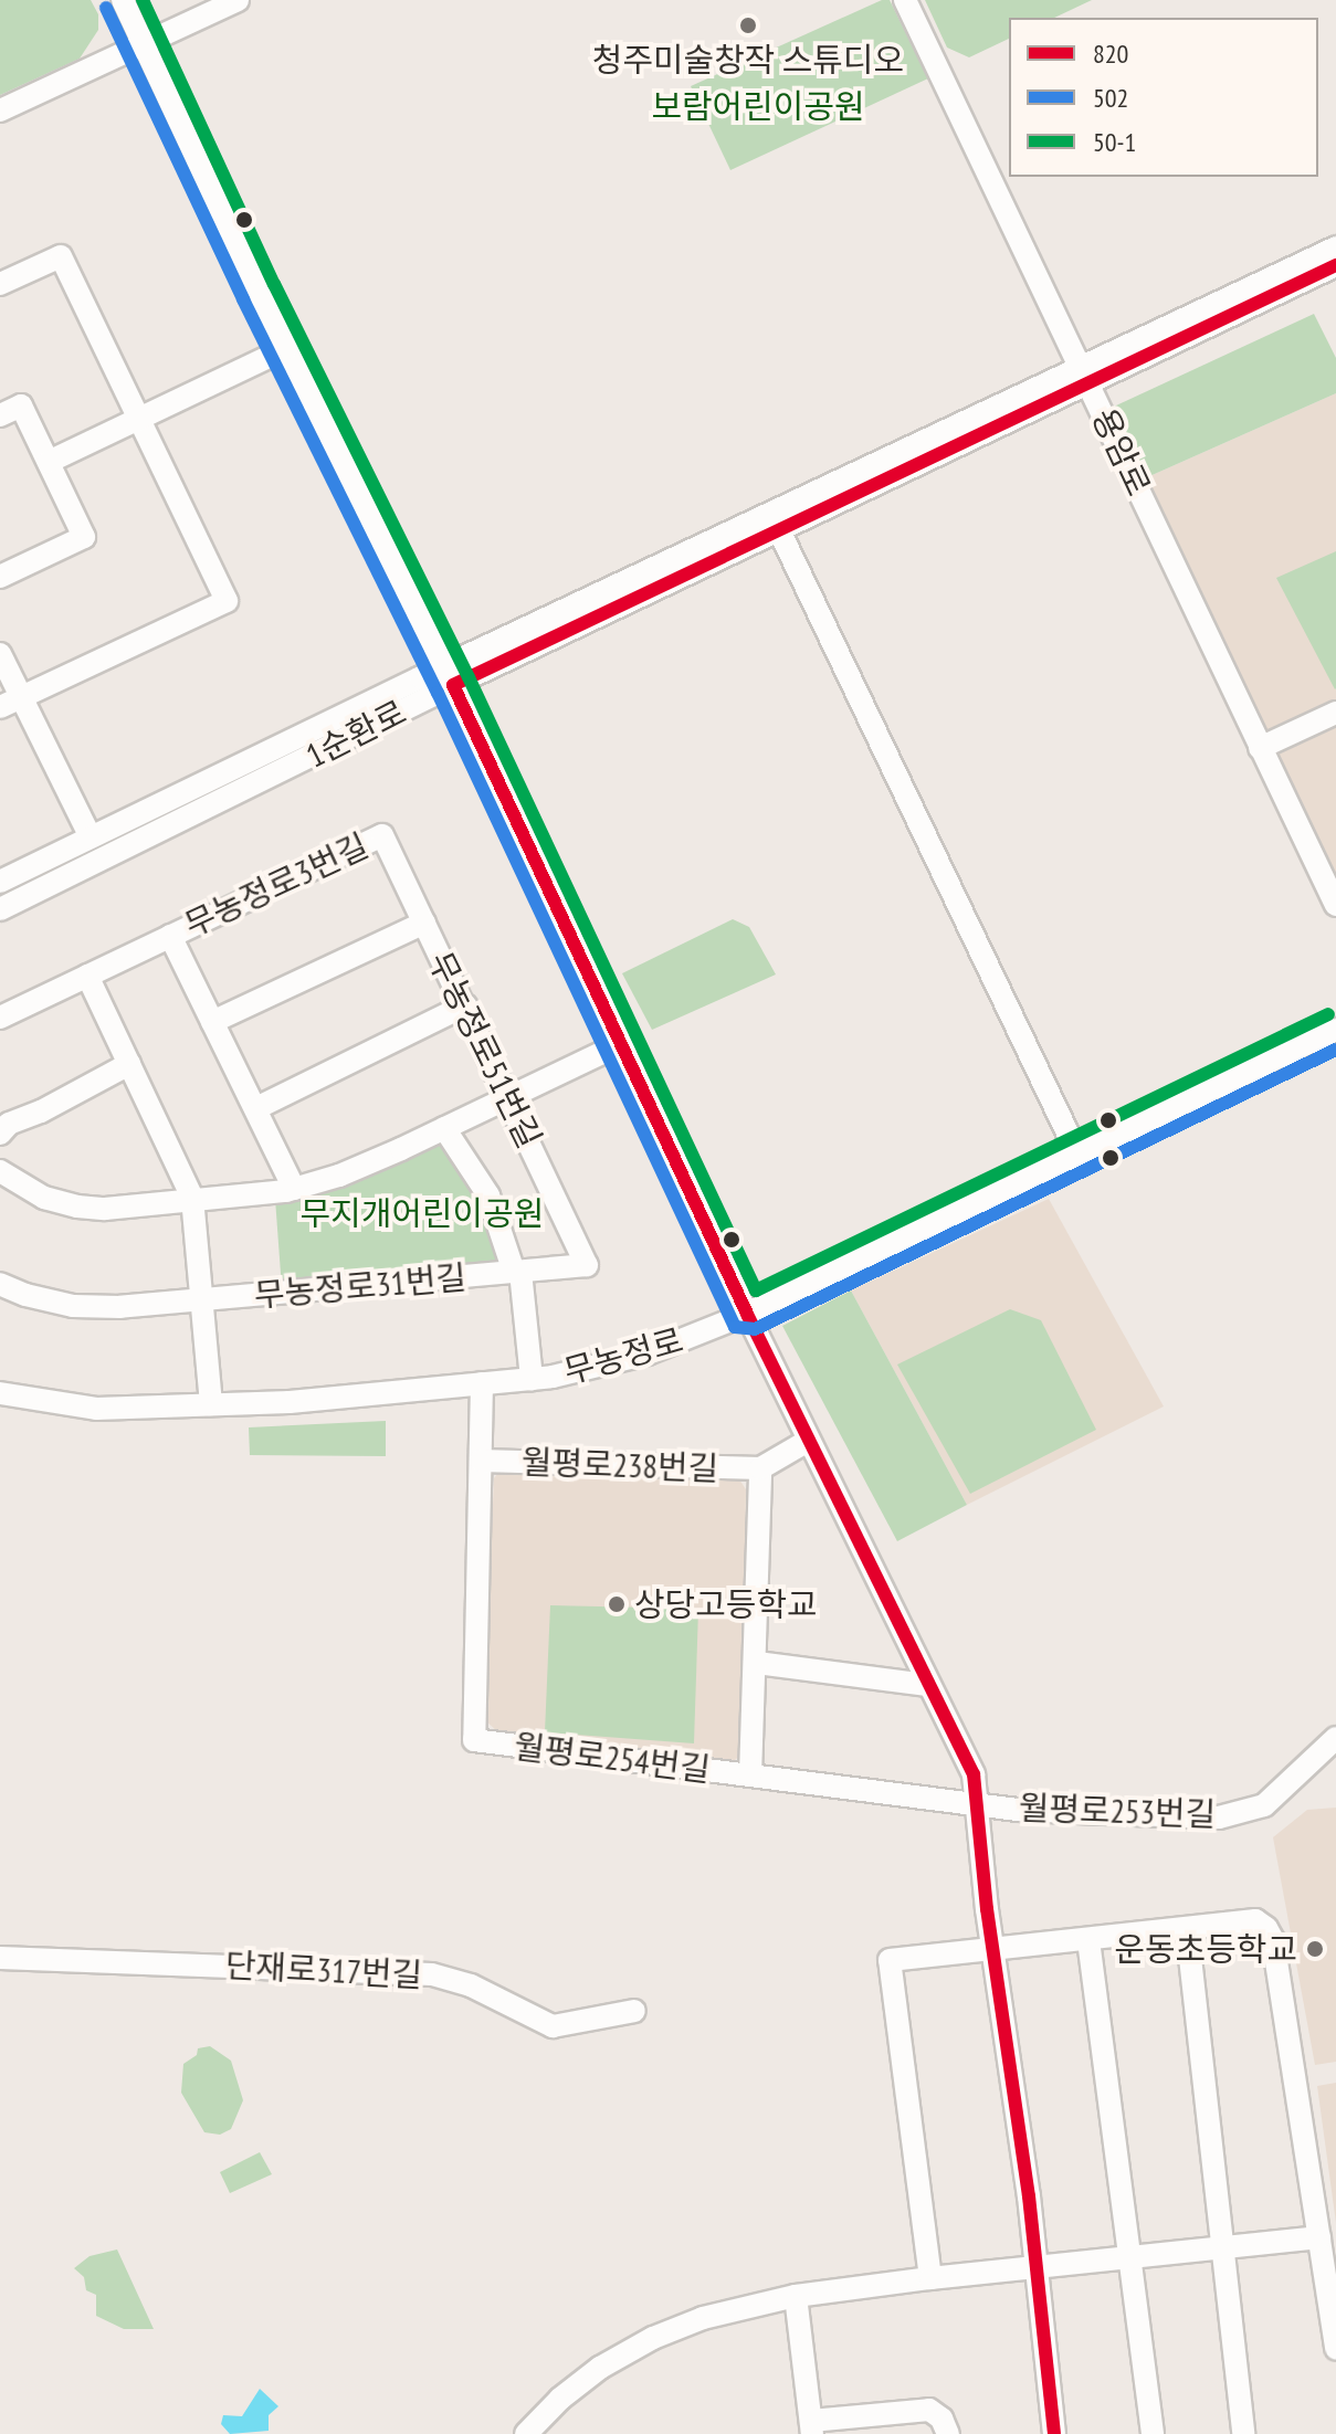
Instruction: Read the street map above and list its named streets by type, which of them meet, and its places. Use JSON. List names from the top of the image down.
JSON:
{
  "streets": {
    "street": [
      "용암로",
      "1순환로",
      "무농정로3번길",
      "무농정로51번길",
      "무농정로31번길",
      "무농정로",
      "월평로238번길",
      "월평로254번길",
      "월평로253번길",
      "단재로317번길"
    ]
  },
  "crossings": [
    ["용암로", "1순환로"],
    ["무농정로3번길", "무농정로51번길"],
    ["무농정로51번길", "무농정로31번길"],
    ["무농정로31번길", "무농정로"],
    ["월평로238번길", "월평로254번길"],
    ["월평로254번길", "월평로253번길"]
  ],
  "parks": ["보람어린이공원", "무지개어린이공원"],
  "places": ["청주미술창작 스튜디오", "상당고등학교", "운동초등학교"],
  "lines": ["transit line 50-1", "transit line 502", "transit line 820"],
  "legend": ["820", "502", "50-1"]
}
